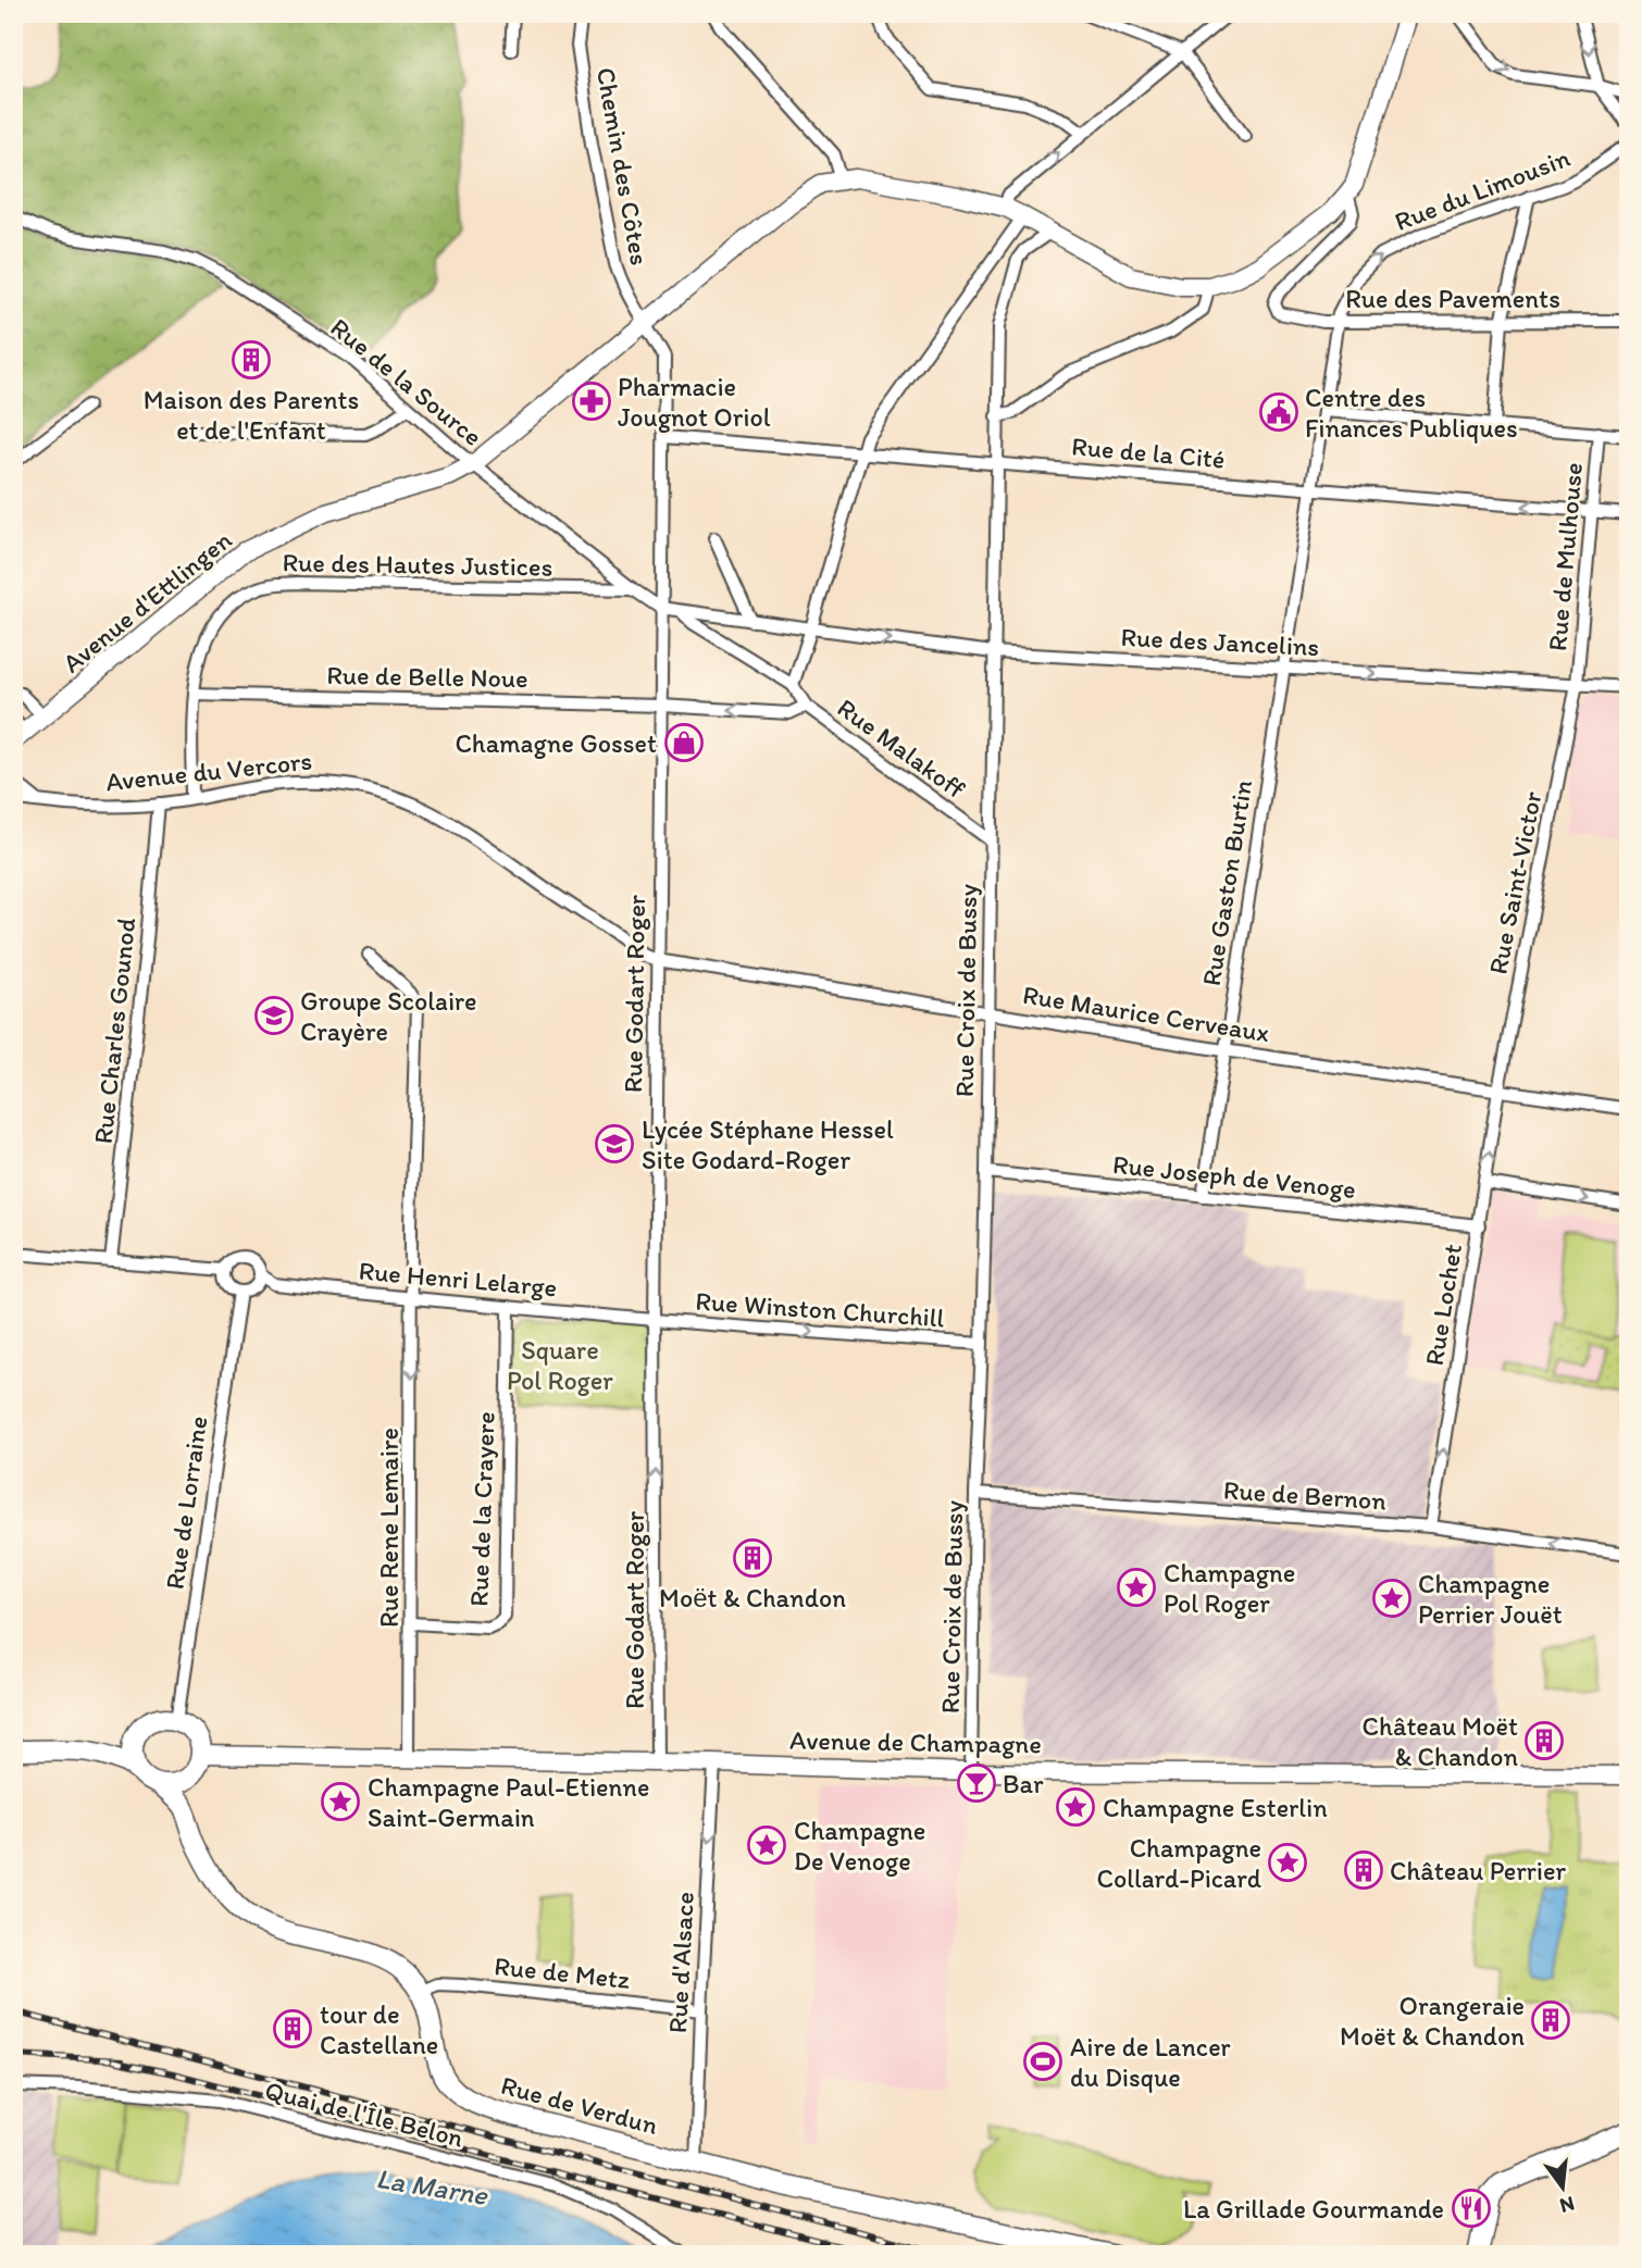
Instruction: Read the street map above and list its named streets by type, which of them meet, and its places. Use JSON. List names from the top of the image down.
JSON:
{
  "streets": {
    "main road": ["Rue de Verdun"],
    "street": [
      "Chemin des Côtes",
      "Rue du Limousin",
      "Rue des Pavements",
      "Rue de la Source",
      "Rue de la Cité",
      "Rue de Mulhouse",
      "Rue des Hautes Justices",
      "Avenue d'Ettlingen",
      "Rue des Jancelins",
      "Rue de Belle Noue",
      "Rue Malakoff",
      "Avenue du Vercors",
      "Rue Gaston Burtin",
      "Rue Saint-Victor",
      "Rue Croix de Bussy",
      "Rue Godart Roger",
      "Rue Maurice Cerveaux",
      "Rue Charles Gounod",
      "Rue Joseph de Venoge",
      "Rue Henri Lelarge",
      "Rue Lochet",
      "Rue Winston Churchill",
      "Rue de Bernon",
      "Rue de Lorraine",
      "Rue de la Crayere",
      "Rue Rene Lemaire",
      "Avenue de Champagne",
      "Rue d'Alsace",
      "Rue de Metz",
      "Quai de l'Île Belon"
    ]
  },
  "crossings": [
    ["Chemin des Côtes", "Avenue d'Ettlingen"],
    ["Chemin des Côtes", "Rue Godart Roger"],
    ["Rue du Limousin", "Rue des Pavements"],
    ["Rue du Limousin", "Rue de la Cité"],
    ["Rue du Limousin", "Rue Gaston Burtin"],
    ["Rue de la Source", "Rue des Hautes Justices"],
    ["Rue de la Source", "Avenue d'Ettlingen"],
    ["Rue de la Source", "Rue des Jancelins"],
    ["Rue de la Source", "Rue Godart Roger"],
    ["Rue de la Cité", "Rue de Mulhouse"],
    ["Rue de la Cité", "Rue Gaston Burtin"],
    ["Rue de la Cité", "Rue Croix de Bussy"],
    ["Rue de la Cité", "Rue Godart Roger"],
    ["Rue de Mulhouse", "Rue des Jancelins"],
    ["Rue de Mulhouse", "Rue Saint-Victor"],
    ["Rue des Hautes Justices", "Rue de Belle Noue"],
    ["Rue des Hautes Justices", "Avenue du Vercors"],
    ["Avenue d'Ettlingen", "Rue Godart Roger"],
    ["Rue des Jancelins", "Rue Gaston Burtin"],
    ["Rue des Jancelins", "Rue Saint-Victor"],
    ["Rue des Jancelins", "Rue Croix de Bussy"],
    ["Rue des Jancelins", "Rue Godart Roger"],
    ["Rue de Belle Noue", "Rue Malakoff"],
    ["Rue de Belle Noue", "Rue Godart Roger"],
    ["Rue Malakoff", "Rue Croix de Bussy"],
    ["Avenue du Vercors", "Rue Godart Roger"],
    ["Avenue du Vercors", "Rue Maurice Cerveaux"],
    ["Avenue du Vercors", "Rue Charles Gounod"],
    ["Rue Gaston Burtin", "Rue Maurice Cerveaux"],
    ["Rue Gaston Burtin", "Rue Joseph de Venoge"],
    ["Rue Saint-Victor", "Rue Maurice Cerveaux"],
    ["Rue Saint-Victor", "Rue Lochet"],
    ["Rue Croix de Bussy", "Rue Maurice Cerveaux"],
    ["Rue Croix de Bussy", "Rue Joseph de Venoge"],
    ["Rue Croix de Bussy", "Rue Winston Churchill"],
    ["Rue Croix de Bussy", "Rue de Bernon"],
    ["Rue Croix de Bussy", "Avenue de Champagne"],
    ["Rue Godart Roger", "Rue Maurice Cerveaux"],
    ["Rue Godart Roger", "Rue Henri Lelarge"],
    ["Rue Godart Roger", "Rue Winston Churchill"],
    ["Rue Godart Roger", "Avenue de Champagne"],
    ["Rue Maurice Cerveaux", "Rue Lochet"],
    ["Rue Joseph de Venoge", "Rue Lochet"],
    ["Rue Henri Lelarge", "Rue Winston Churchill"],
    ["Rue Henri Lelarge", "Rue de Lorraine"],
    ["Rue Henri Lelarge", "Rue de la Crayere"],
    ["Rue Henri Lelarge", "Rue Rene Lemaire"],
    ["Rue Lochet", "Rue de Bernon"],
    ["Rue de Lorraine", "Avenue de Champagne"],
    ["Rue de Lorraine", "Rue de Verdun"],
    ["Rue de la Crayere", "Rue Rene Lemaire"],
    ["Rue Rene Lemaire", "Avenue de Champagne"],
    ["Avenue de Champagne", "Rue d'Alsace"],
    ["Avenue de Champagne", "Rue de Verdun"],
    ["Rue d'Alsace", "Rue de Metz"],
    ["Rue d'Alsace", "Rue de Verdun"],
    ["Rue de Metz", "Rue de Verdun"]
  ],
  "one_way": [
    "Rue des Jancelins",
    "Rue Lochet",
    "Rue Winston Churchill",
    "Rue Rene Lemaire",
    "Rue d'Alsace"
  ],
  "water": ["La Marne"],
  "parks": ["Square Pol Roger"],
  "places": {
    "building": [
      "Maison des Parents et de l'Enfant",
      "Moёt & Chandon",
      "Château Moët & Chandon",
      "Château Perrier",
      "Orangeraie Moët & Chandon",
      "tour de Castellane"
    ],
    "pharmacy": ["Pharmacie Jougnot Oriol"],
    "public building": ["Centre des Finances Publiques"],
    "shop": ["Chamagne Gosset"],
    "school or university": ["Groupe Scolaire Crayère", "Lycée Stéphane Hessel Site Godard-Roger"],
    "place": [
      "Champagne Pol Roger",
      "Champagne Perrier Jouët",
      "Champagne Paul-Etienne Saint-Germain",
      "Champagne Esterlin",
      "Champagne De Venoge",
      "Champagne Collard-Picard"
    ],
    "bar": ["Bar"],
    "sports": ["Aire de Lancer du Disque"],
    "restaurant": ["La Grillade Gourmande"]
  },
  "north": "bottom"
}
